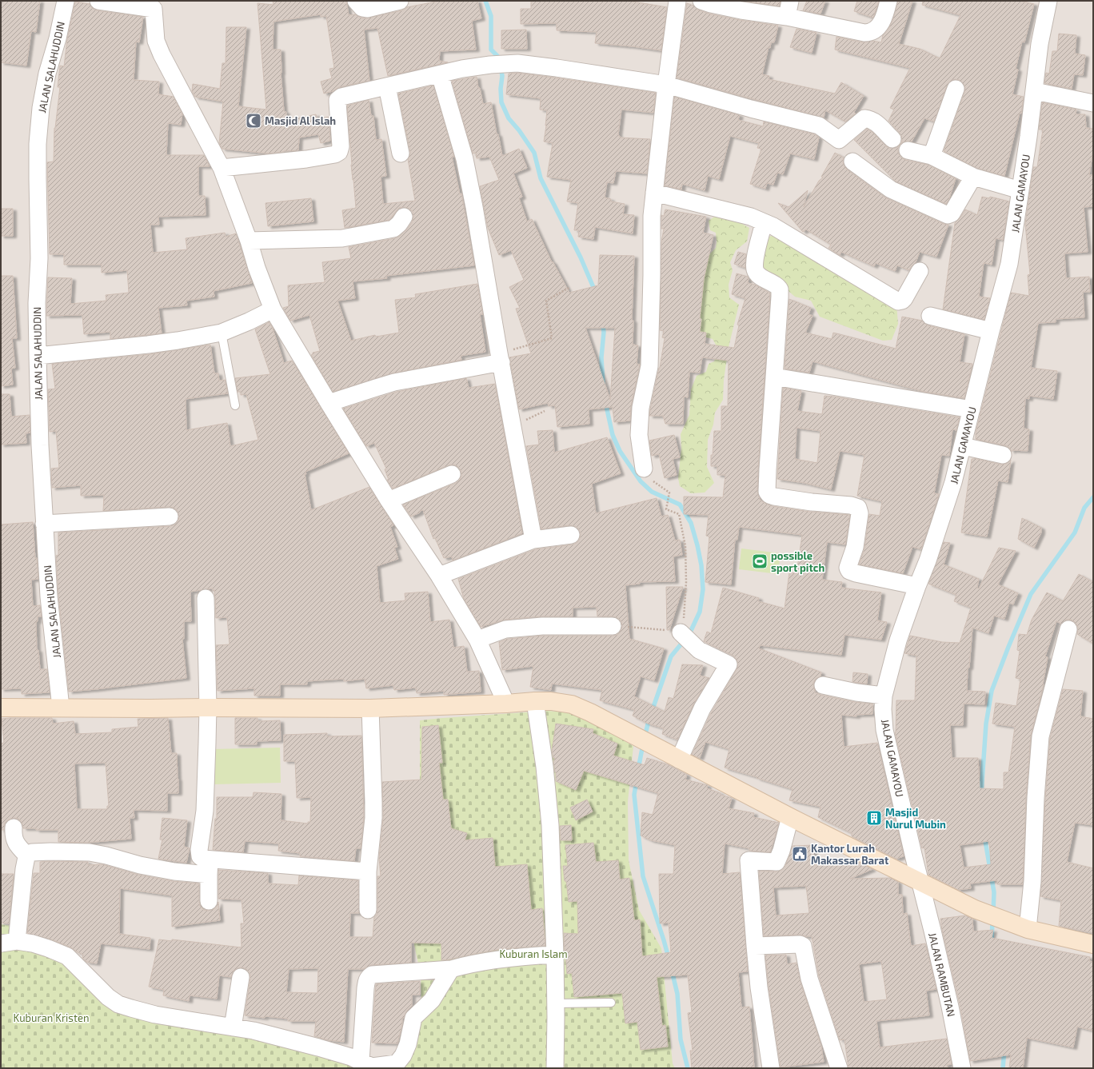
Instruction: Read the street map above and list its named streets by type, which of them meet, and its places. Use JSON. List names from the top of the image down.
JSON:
{
  "streets": {
    "street": ["JALAN SALAHUDDIN", "JALAN GAMAYOU", "JALAN RAMBUTAN"]
  },
  "crossings": [
    ["JALAN GAMAYOU", "JALAN RAMBUTAN"]
  ],
  "parks": ["Kuburan Islam", "Kuburan Kristen"],
  "places": {
    "mosque": ["Masjid Al Islah"],
    "sports": ["possible sport pitch"],
    "building": ["Masjid Nurul Mubin"],
    "public building": ["Kantor Lurah Makassar Barat"]
  }
}
